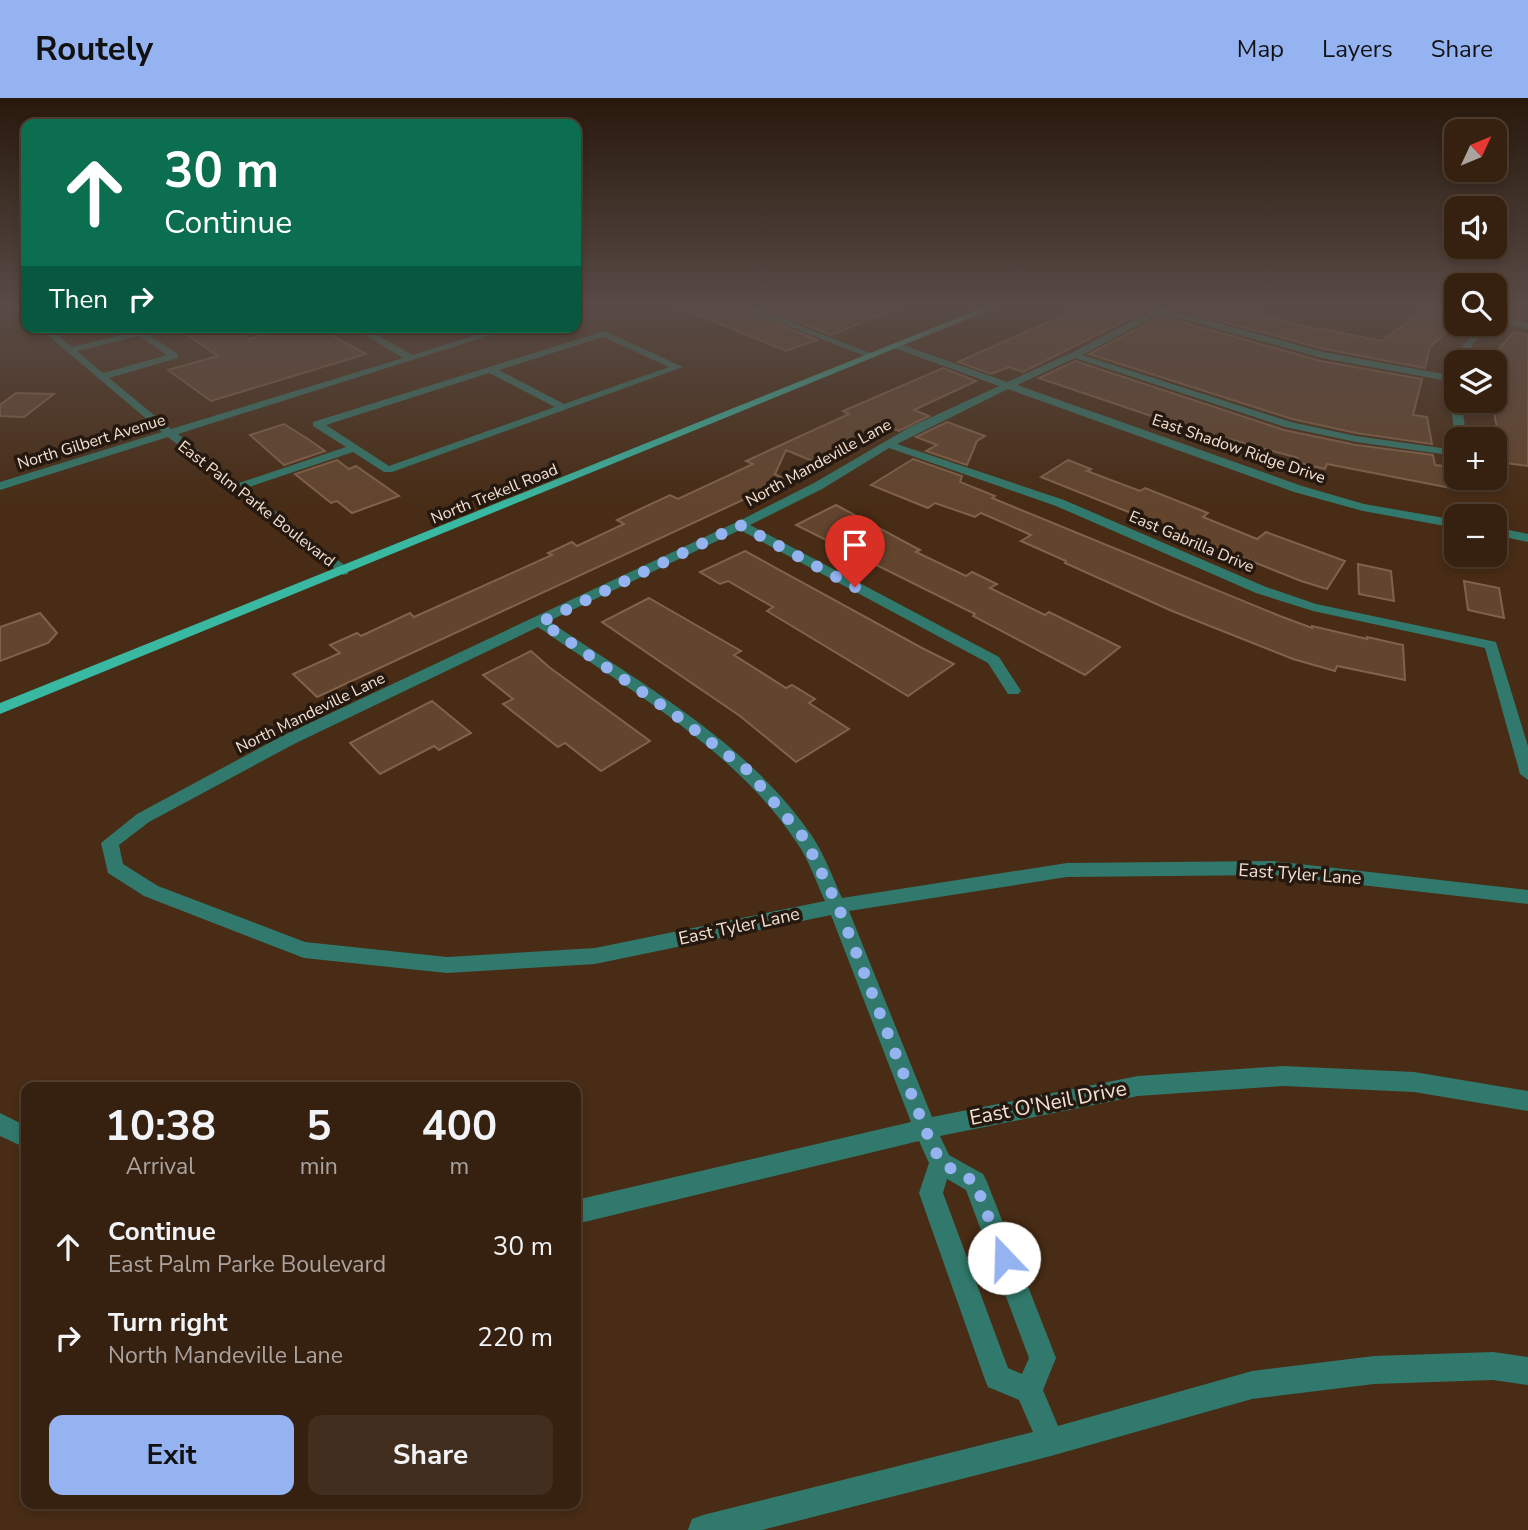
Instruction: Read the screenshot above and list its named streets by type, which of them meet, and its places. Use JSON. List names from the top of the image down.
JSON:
{
  "streets": {
    "main road": ["North Trekell Road"],
    "street": [
      "North Gilbert Avenue",
      "East Shadow Ridge Drive",
      "North Mandeville Lane",
      "East Palm Parke Boulevard",
      "East Gabrilla Drive",
      "East Tyler Lane",
      "East O'Neil Drive"
    ]
  },
  "crossings": [
    ["North Gilbert Avenue", "East Palm Parke Boulevard"],
    ["East Shadow Ridge Drive", "North Mandeville Lane"],
    ["North Mandeville Lane", "East Gabrilla Drive"],
    ["North Mandeville Lane", "East Tyler Lane"],
    ["North Trekell Road", "East Palm Parke Boulevard"]
  ],
  "north": "top right",
  "page": {
    "header": "Routely",
    "nav": ["Map", "Layers", "Share"],
    "map_buttons": ["+", "−"],
    "turn": ["30 m", "Continue"],
    "then": "Then",
    "eta": [
      "10:38",
      "Arrival",
      "5",
      "min",
      "400",
      "m"
    ],
    "list": [
      {
        "name": "Continue",
        "note": "East Palm Parke Boulevard",
        "value": "30 m"
      },
      {
        "name": "Turn right",
        "note": "North Mandeville Lane",
        "value": "220 m"
      }
    ],
    "buttons": ["Exit", "Share"]
  }
}
